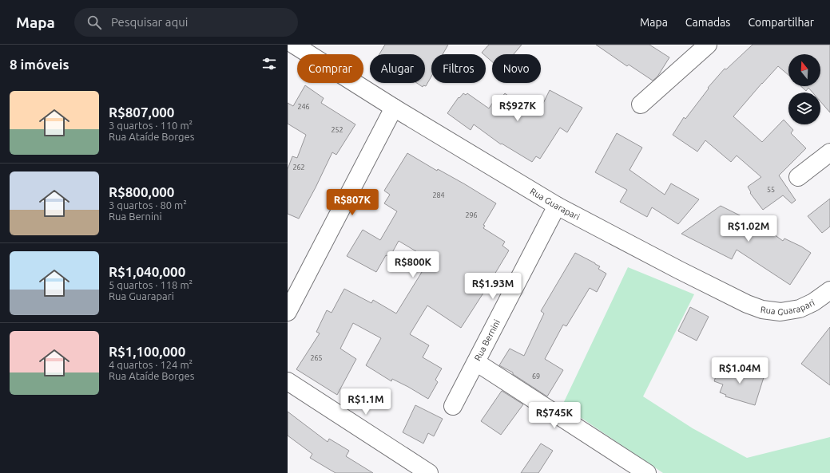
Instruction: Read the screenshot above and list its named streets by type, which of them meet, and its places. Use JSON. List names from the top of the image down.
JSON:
{
  "streets": {
    "street": ["Rua Guarapari", "Rua Bernini"]
  },
  "crossings": [
    ["Rua Guarapari", "Rua Bernini"]
  ],
  "house_numbers": [
    "246",
    "252",
    "262",
    "55",
    "284",
    "296",
    "265",
    "69"
  ],
  "north": "top",
  "page": {
    "header": "Mapa",
    "search": "Pesquisar aqui",
    "nav": ["Mapa", "Camadas", "Compartilhar"],
    "heading": "8 imóveis",
    "chip": [
      "Comprar",
      "Alugar",
      "Filtros",
      "Novo"
    ],
    "list": [
      {
        "name": "R$807,000",
        "note": "3 quartos · 110 m² · Rua Ataíde Borges"
      },
      {
        "name": "R$800,000",
        "note": "3 quartos · 80 m² · Rua Bernini"
      },
      {
        "name": "R$1,040,000",
        "note": "5 quartos · 118 m² · Rua Guarapari"
      },
      {
        "name": "R$1,100,000",
        "note": "4 quartos · 124 m² · Rua Ataíde Borges"
      }
    ],
    "price": [
      "R$927K",
      "R$807K",
      "R$1.02M",
      "R$800K",
      "R$1.93M",
      "R$1.04M",
      "R$1.1M",
      "R$745K"
    ]
  }
}
